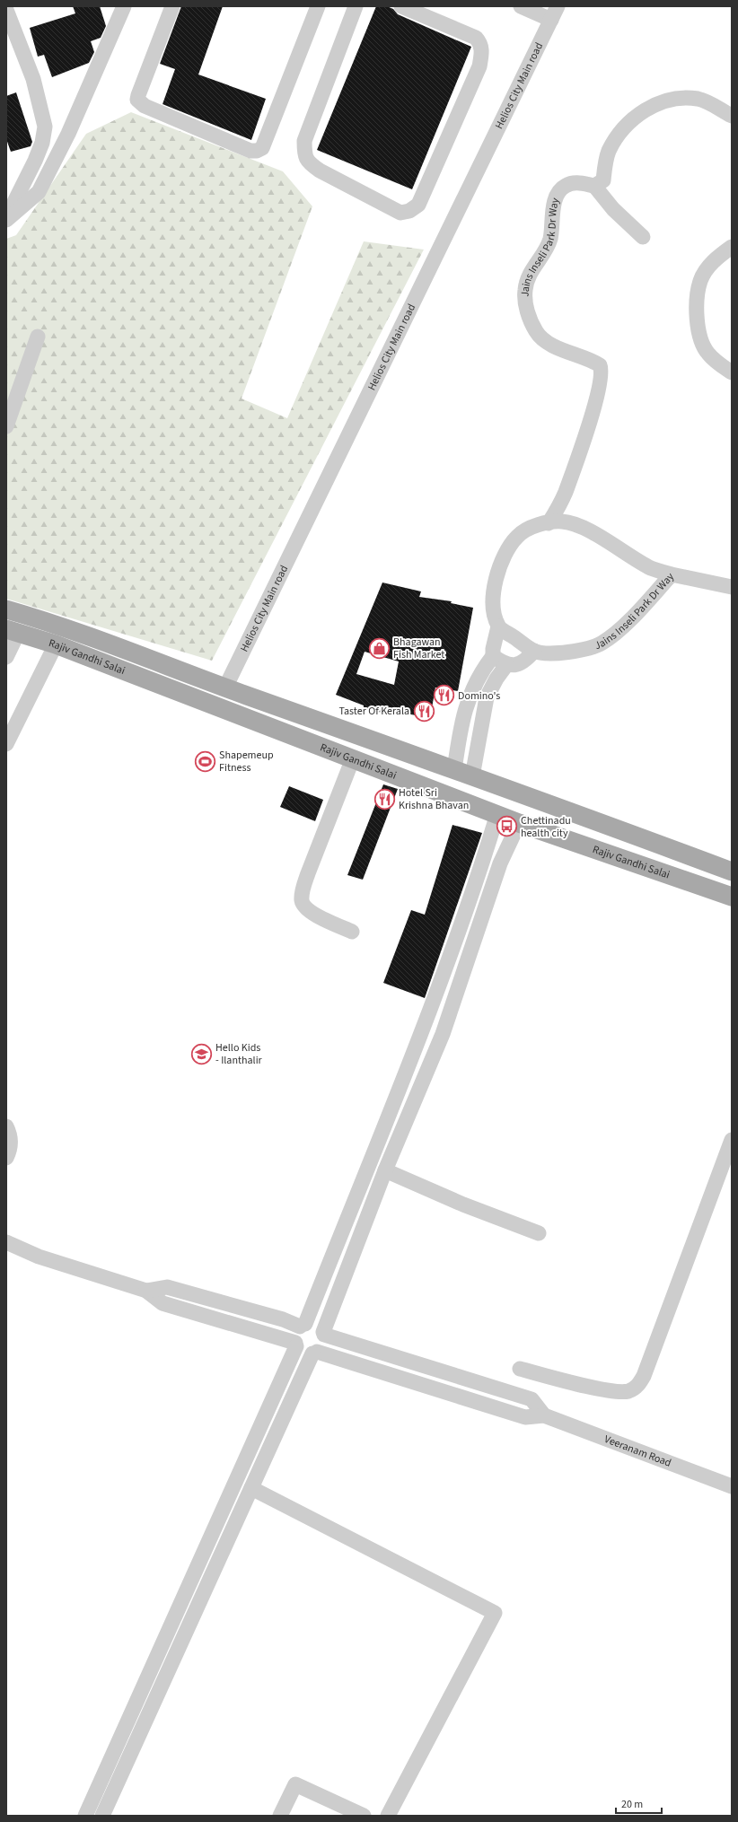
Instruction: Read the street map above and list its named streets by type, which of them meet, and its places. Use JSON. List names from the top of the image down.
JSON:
{
  "streets": {
    "main road": ["Rajiv Gandhi Salai"],
    "street": ["Helios City Main road", "Jains Inseli Park Dr Way", "Veeranam Road"]
  },
  "crossings": [
    ["Helios City Main road", "Rajiv Gandhi Salai"]
  ],
  "places": {
    "shop": ["Bhagawan Fish Market"],
    "restaurant": ["Domino's", "Taster Of Kerala", "Hotel Sri Krishna Bhavan"],
    "sports": ["Shapemeup Fitness"],
    "bus stop": ["Chettinadu health city"],
    "school or university": ["Hello Kids - Ilanthalir"]
  },
  "scale_bar": "20 m"
}
